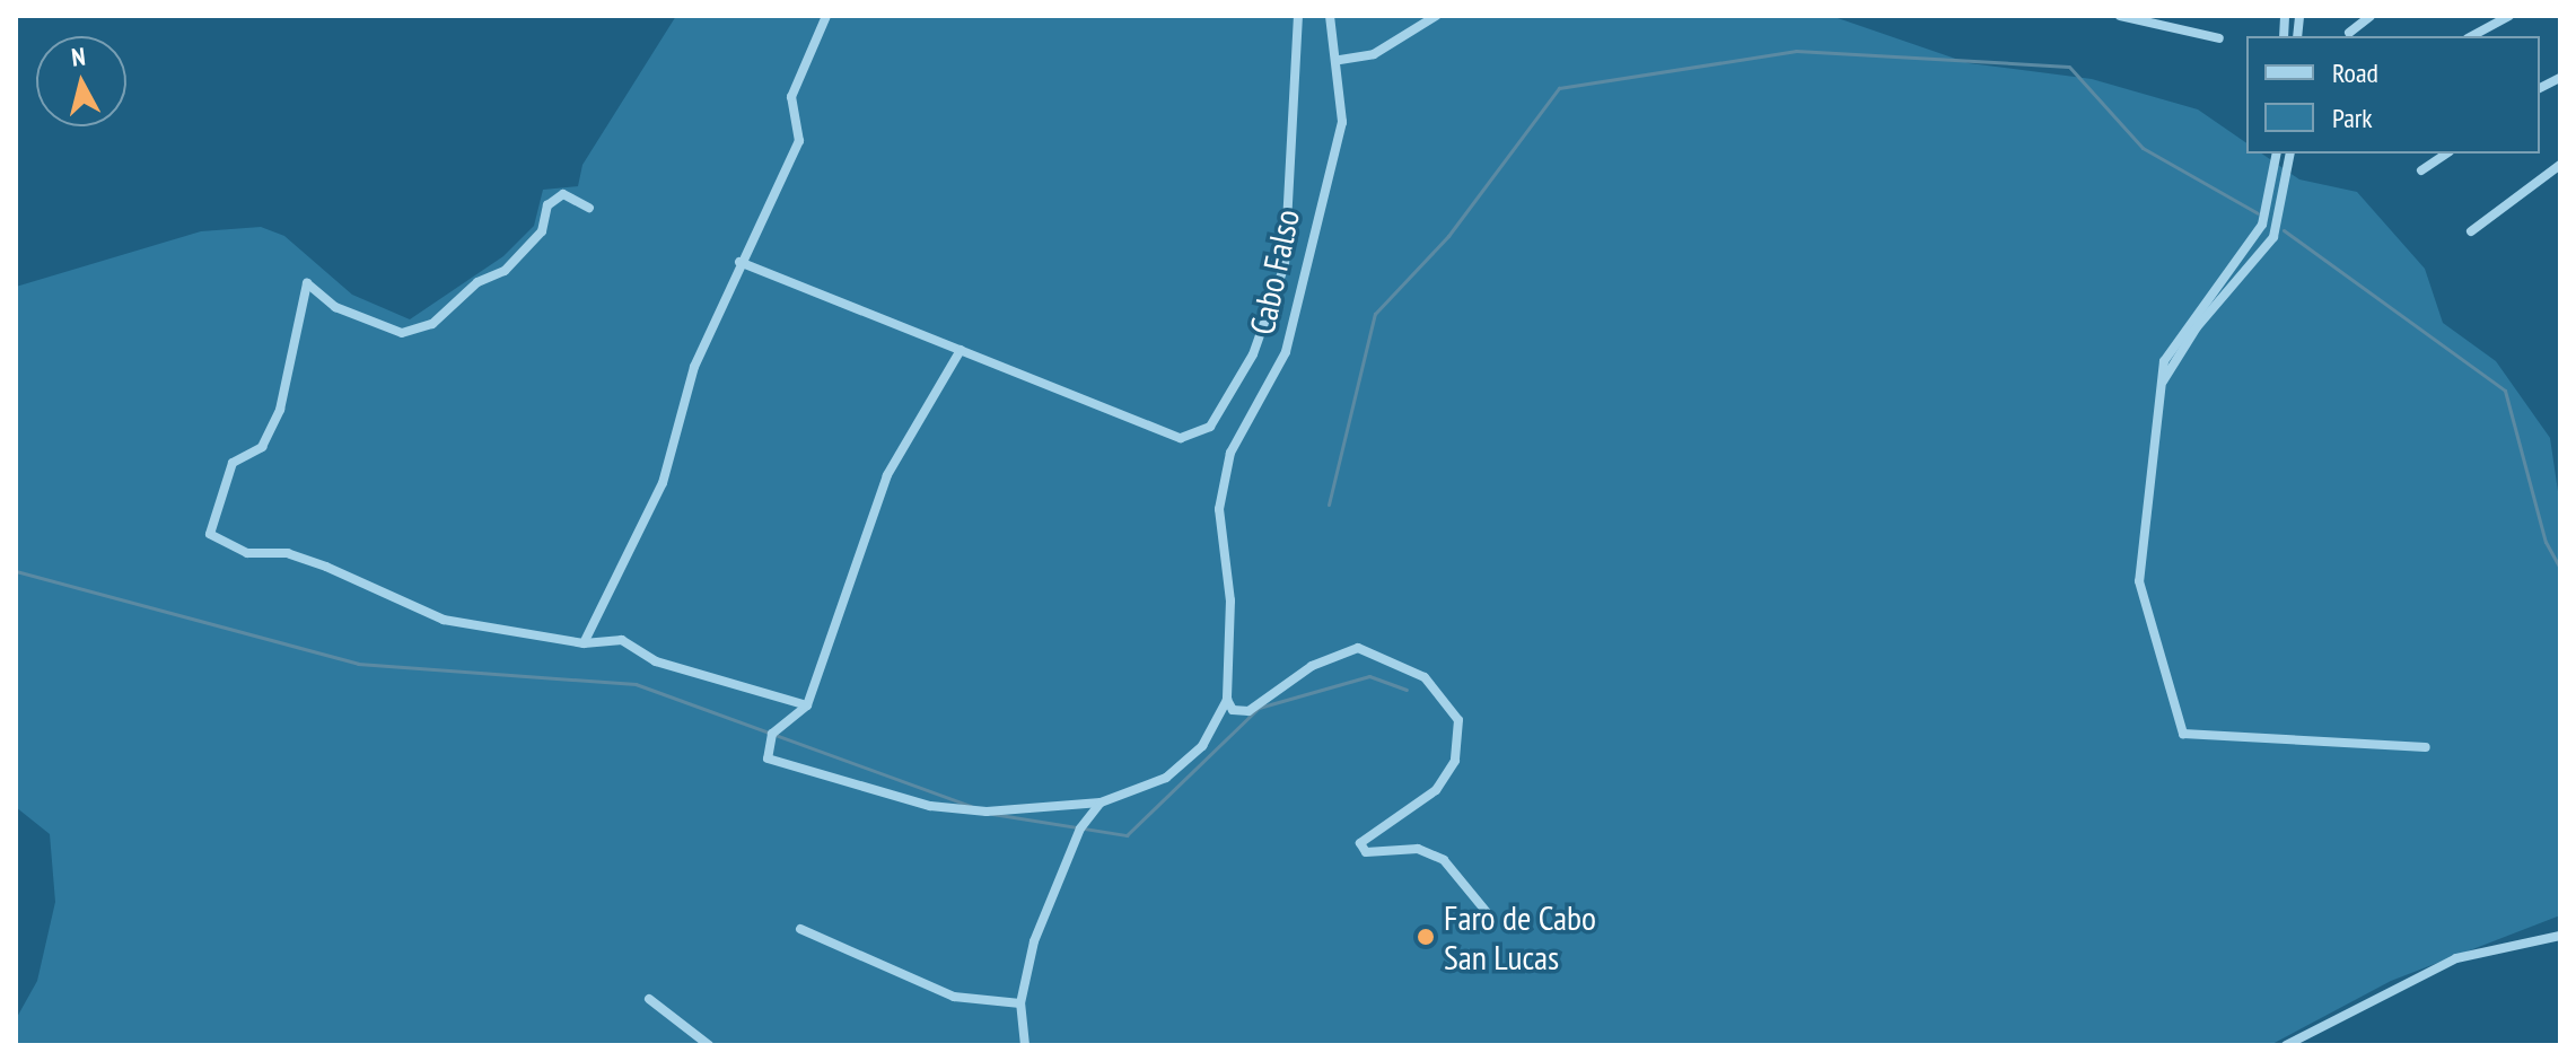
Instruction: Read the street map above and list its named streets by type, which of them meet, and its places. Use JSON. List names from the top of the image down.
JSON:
{
  "streets": {
    "street": ["Cabo Falso"]
  },
  "places": ["Faro de Cabo San Lucas"],
  "legend": ["Road", "Park"],
  "north": "top"
}
